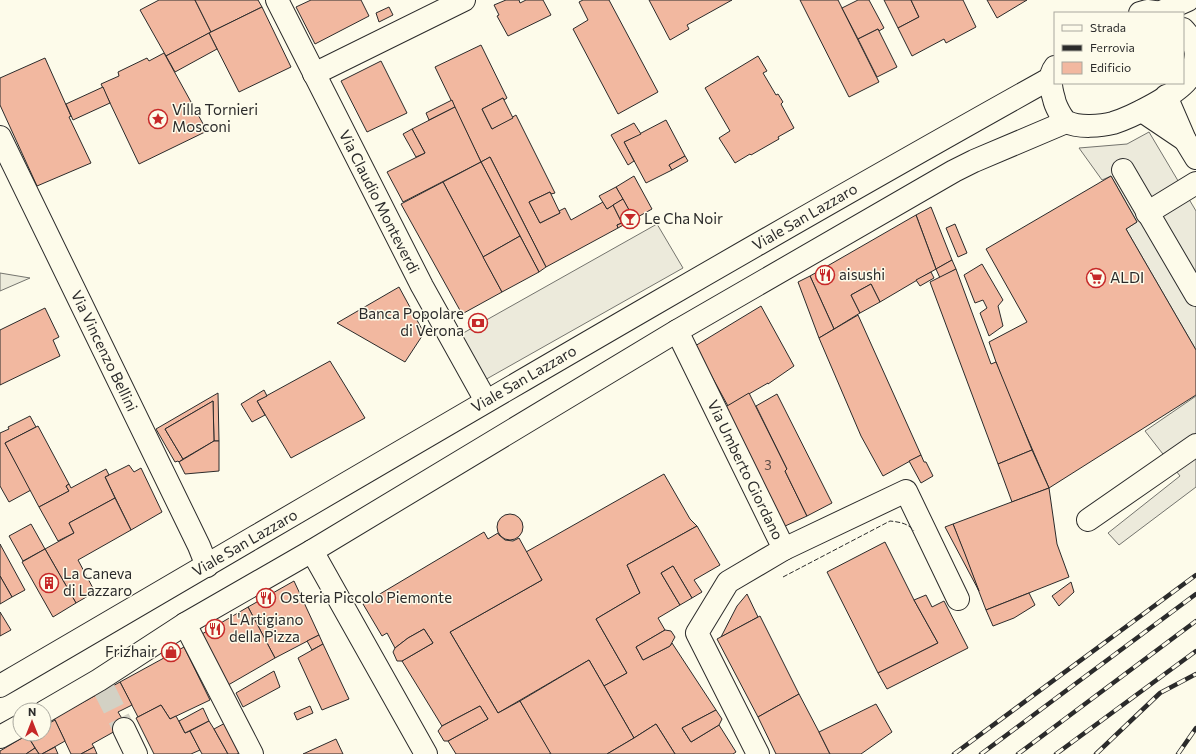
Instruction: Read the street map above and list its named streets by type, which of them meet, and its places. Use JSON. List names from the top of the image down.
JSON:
{
  "streets": {
    "main road": [
      "Via Claudio Monteverdi",
      "Viale San Lazzaro",
      "Via Vincenzo Bellini",
      "Via Umberto Giordano"
    ]
  },
  "crossings": [
    ["Via Claudio Monteverdi", "Viale San Lazzaro"],
    ["Viale San Lazzaro", "Via Vincenzo Bellini"]
  ],
  "places": {
    "place": ["Villa Tornieri Mosconi"],
    "bar": ["Le Cha Noir"],
    "restaurant": ["aisushi", "Osteria Piccolo Piemonte", "L'Artigiano della Pizza"],
    "supermarket": ["ALDI"],
    "bank": ["Banca Popolare di Verona"],
    "building": ["La Caneva di Lazzaro"],
    "shop": ["Frizhair"]
  },
  "house_numbers": ["3"],
  "legend": ["Strada", "Ferrovia", "Edificio"],
  "north": "top"
}
